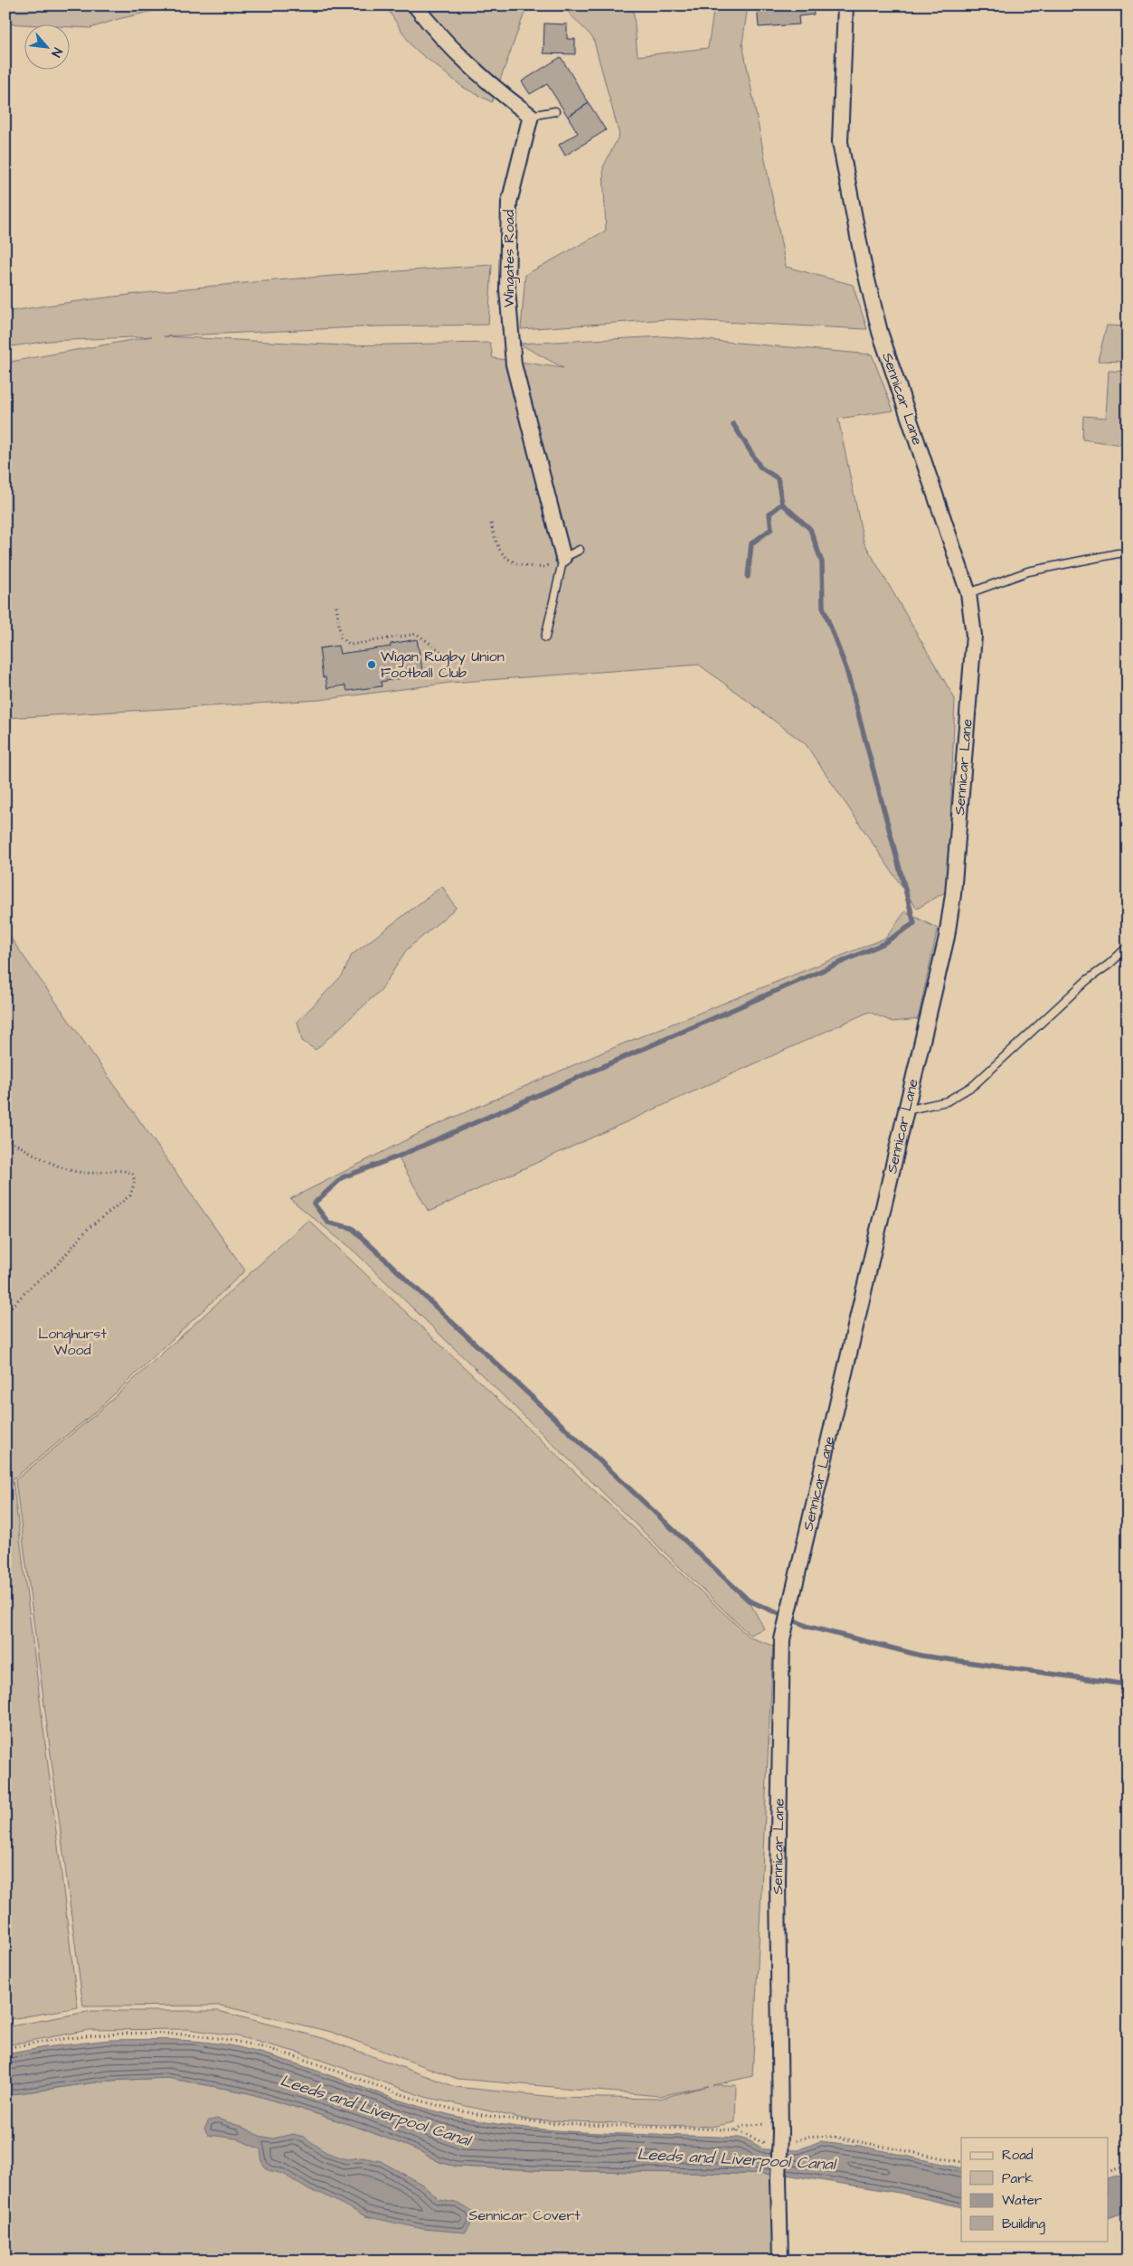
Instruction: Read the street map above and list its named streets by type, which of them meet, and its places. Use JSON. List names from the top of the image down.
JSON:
{
  "streets": {
    "street": ["Wingates Road", "Sennicar Lane"]
  },
  "water": ["Leeds and Liverpool Canal"],
  "parks": ["Longhurst Wood", "Sennicar Covert"],
  "places": ["Wigan Rugby Union Football Club"],
  "legend": [
    "Road",
    "Park",
    "Water",
    "Building"
  ],
  "north": "bottom right"
}
